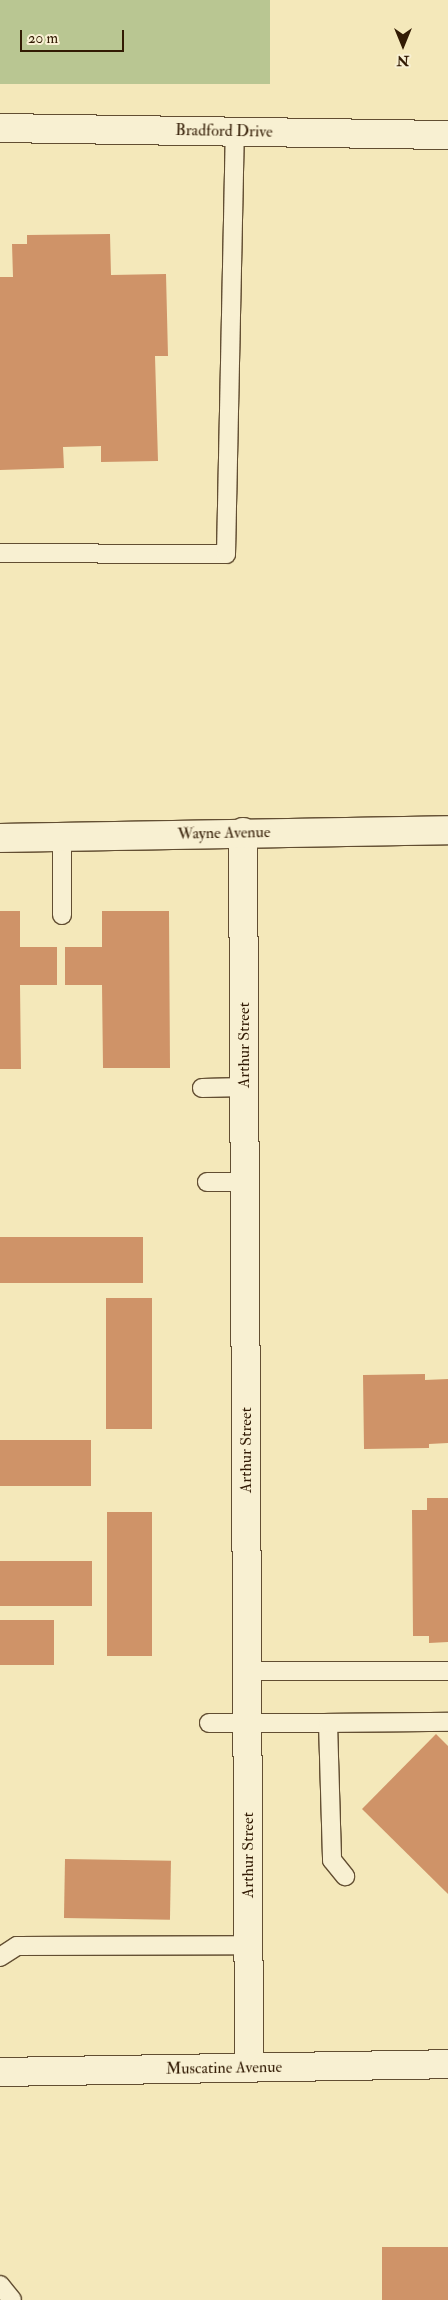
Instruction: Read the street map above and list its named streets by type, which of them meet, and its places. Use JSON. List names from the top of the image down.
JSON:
{
  "streets": {
    "street": [
      "Bradford Drive",
      "Wayne Avenue",
      "Arthur Street",
      "Muscatine Avenue"
    ]
  },
  "crossings": [
    ["Wayne Avenue", "Arthur Street"],
    ["Arthur Street", "Muscatine Avenue"]
  ],
  "scale_bar": "20 m",
  "north": "bottom"
}
